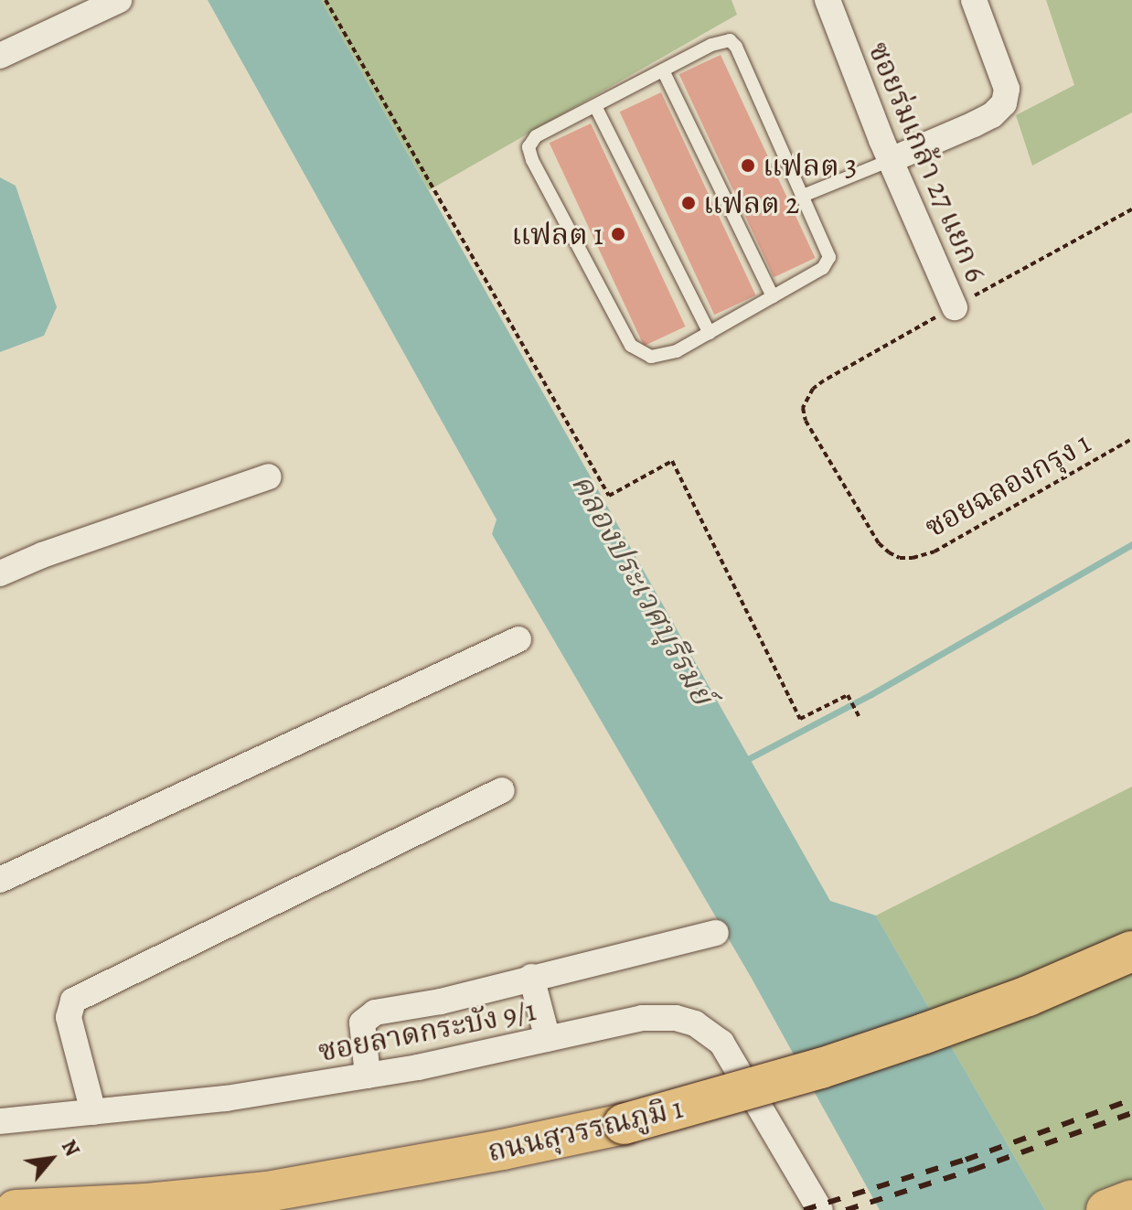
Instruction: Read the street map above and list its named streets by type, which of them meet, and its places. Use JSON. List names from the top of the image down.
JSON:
{
  "streets": {
    "highway": ["ถนนสุวรรณภูมิ 1"],
    "street": ["ซอยร่มเกล้า 27 แยก 6", "ซอยลาดกระบัง 9/1"],
    "path": ["ซอยฉลองกรุง 1"]
  },
  "crossings": [
    ["ซอยร่มเกล้า 27 แยก 6", "ซอยฉลองกรุง 1"]
  ],
  "water": ["คลองประเวศบุรีรมย์"],
  "places": ["แฟลต 3", "แฟลต 2", "แฟลต 1"],
  "north": "top right"
}
